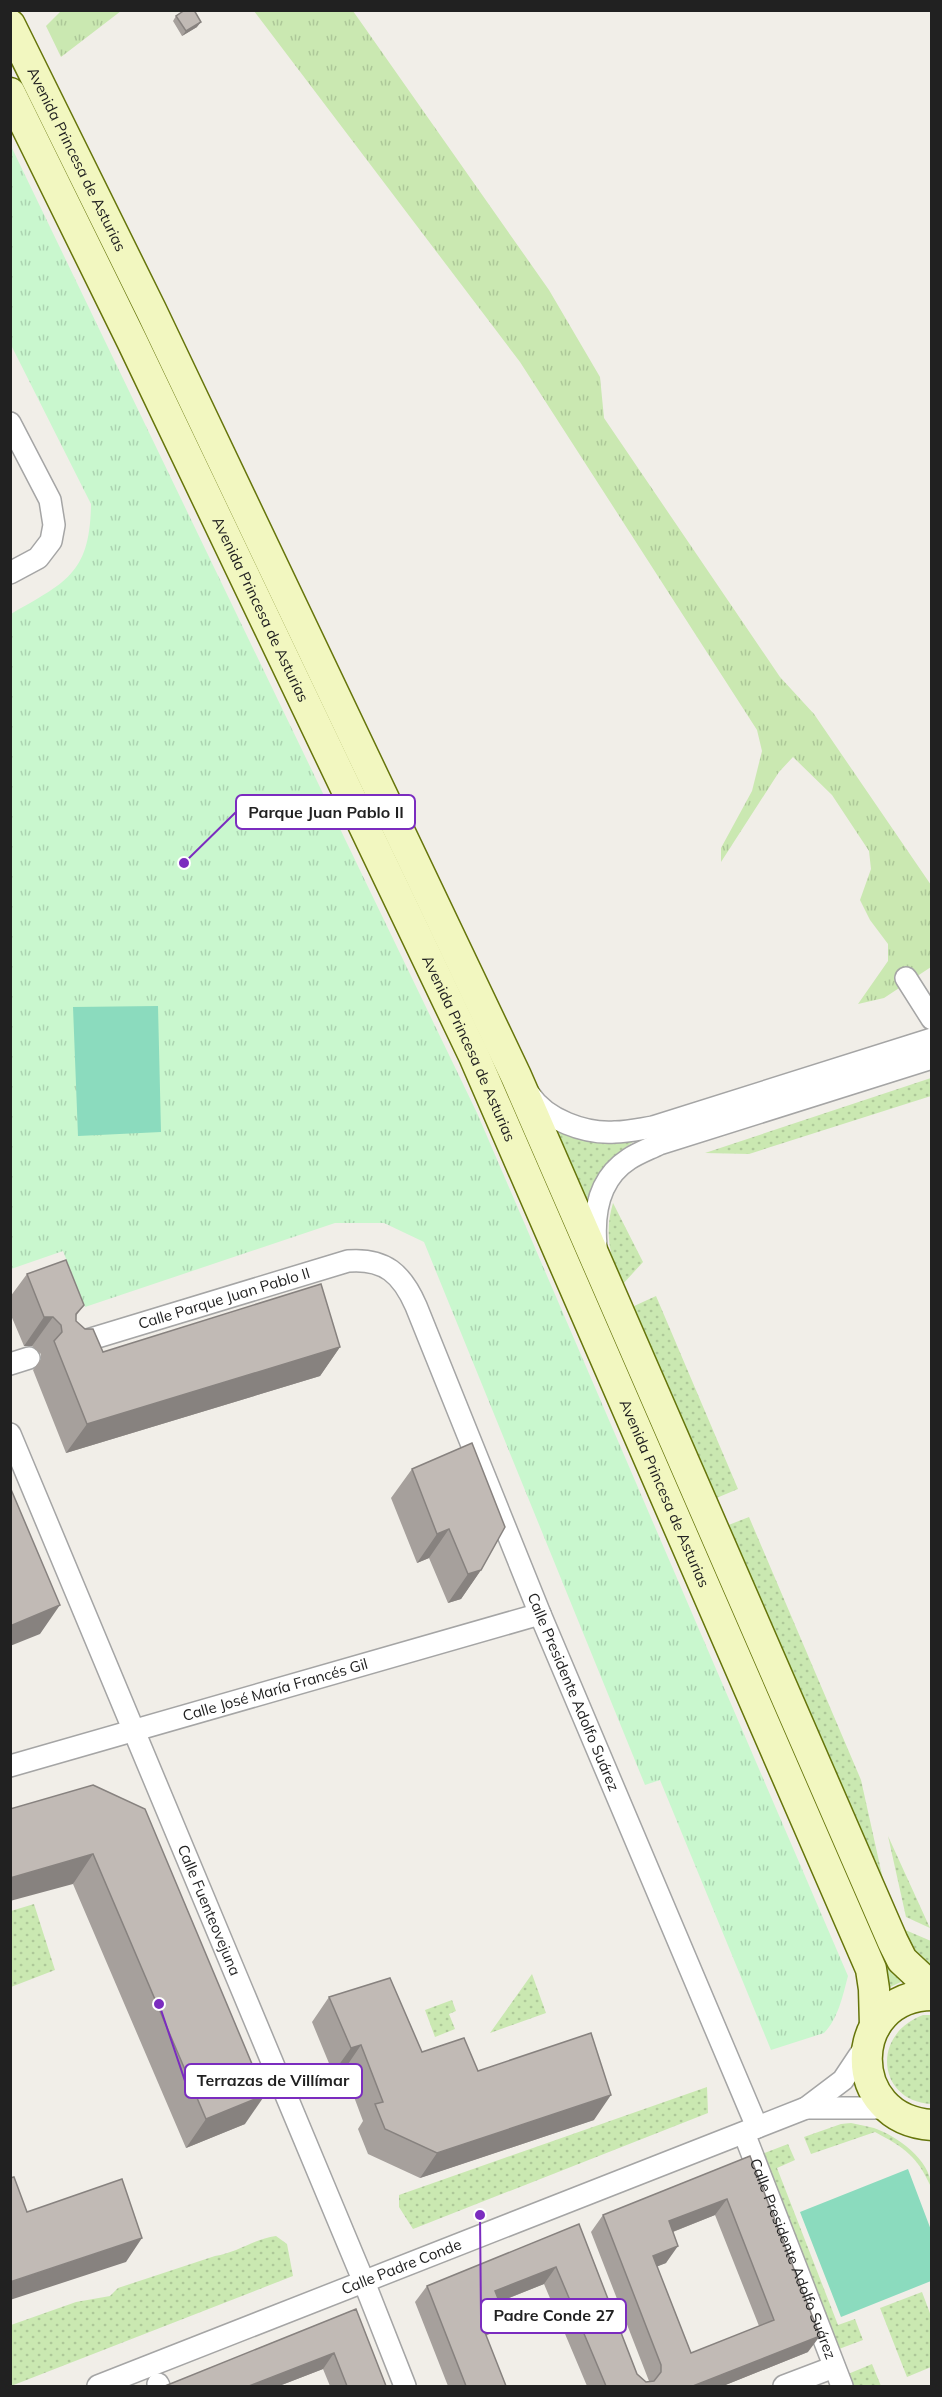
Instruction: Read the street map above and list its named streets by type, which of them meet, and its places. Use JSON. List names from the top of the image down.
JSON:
{
  "streets": {
    "main road": ["Avenida Princesa de Asturias"],
    "street": [
      "Calle Parque Juan Pablo II",
      "Calle José María Francés Gil",
      "Calle Presidente Adolfo Suárez",
      "Calle Fuenteovejuna",
      "Calle Padre Conde"
    ]
  },
  "crossings": [
    ["Avenida Princesa de Asturias", "Calle Padre Conde"],
    ["Calle Parque Juan Pablo II", "Calle Presidente Adolfo Suárez"],
    ["Calle José María Francés Gil", "Calle Presidente Adolfo Suárez"],
    ["Calle José María Francés Gil", "Calle Fuenteovejuna"],
    ["Calle Presidente Adolfo Suárez", "Calle Padre Conde"],
    ["Calle Fuenteovejuna", "Calle Padre Conde"]
  ],
  "places": ["Parque Juan Pablo II", "Terrazas de Villímar", "Padre Conde 27"]
}
